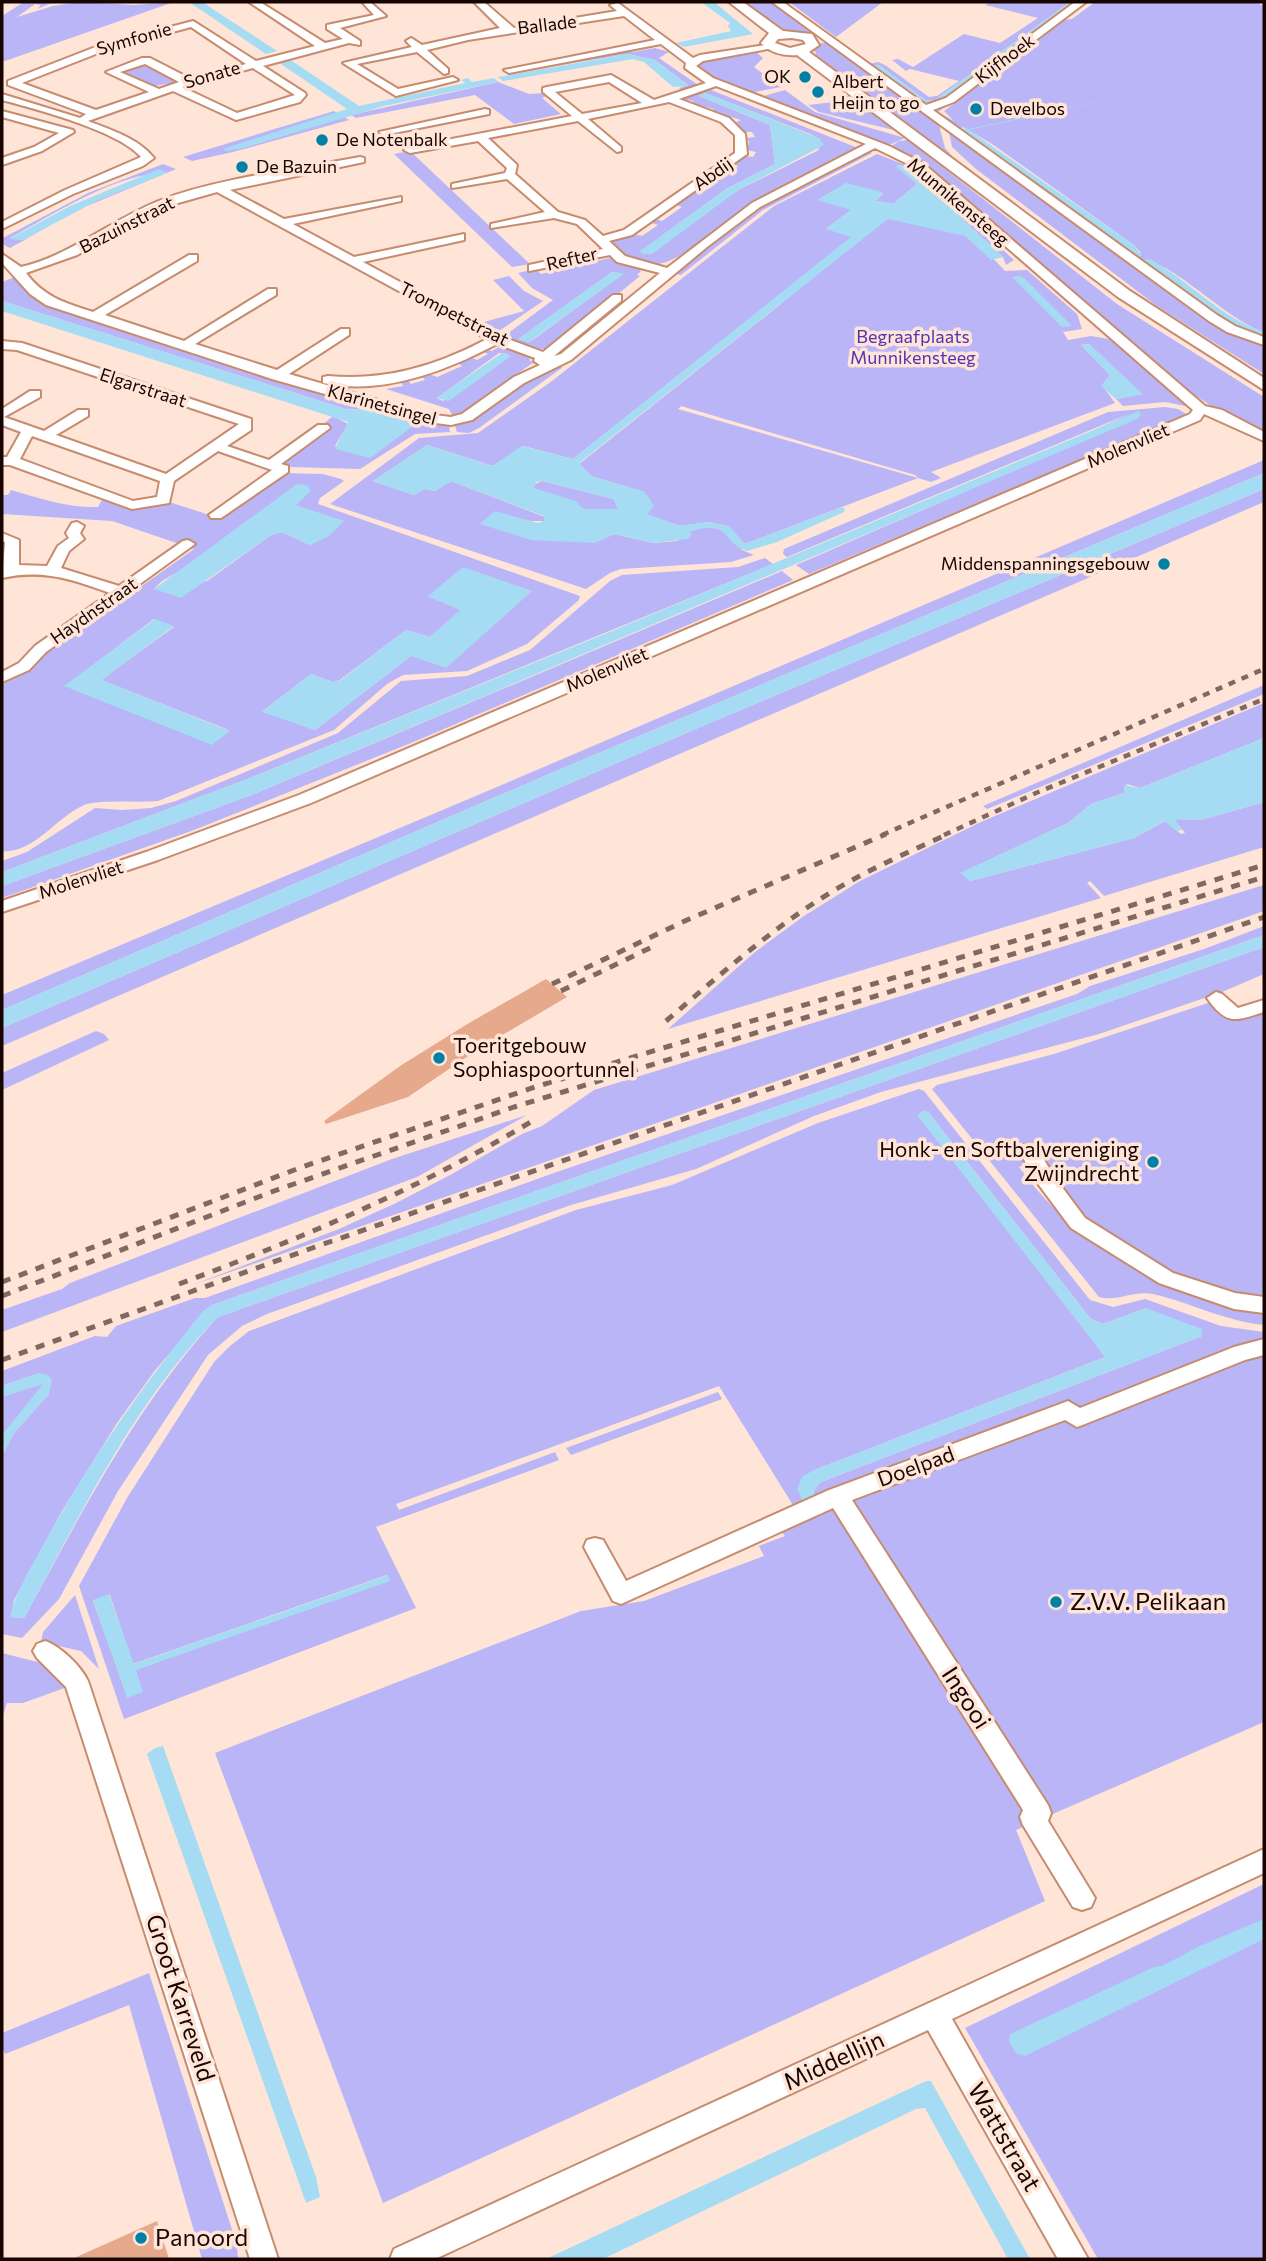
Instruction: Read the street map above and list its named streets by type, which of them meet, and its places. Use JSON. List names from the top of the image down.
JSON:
{
  "streets": {
    "main road": ["Munnikensteeg"],
    "street": [
      "Ballade",
      "Symfonie",
      "Kijfhoek",
      "Sonate",
      "Abdij",
      "Bazuinstraat",
      "Refter",
      "Trompetstraat",
      "Elgarstraat",
      "Klarinetsingel",
      "Molenvliet",
      "Haydnstraat",
      "Doelpad",
      "Ingooi",
      "Groot Karreveld",
      "Middellijn",
      "Wattstraat"
    ]
  },
  "crossings": [
    ["Symfonie", "Sonate"],
    ["Abdij", "Refter"],
    ["Munnikensteeg", "Klarinetsingel"],
    ["Munnikensteeg", "Molenvliet"],
    ["Bazuinstraat", "Trompetstraat"],
    ["Bazuinstraat", "Klarinetsingel"],
    ["Refter", "Klarinetsingel"],
    ["Trompetstraat", "Klarinetsingel"],
    ["Doelpad", "Ingooi"],
    ["Middellijn", "Wattstraat"]
  ],
  "parks": ["Begraafplaats Munnikensteeg"],
  "places": [
    "OK",
    "Albert Heijn to go",
    "Develbos",
    "De Notenbalk",
    "De Bazuin",
    "Middenspanningsgebouw",
    "Toeritgebouw Sophiaspoortunnel",
    "Honk- en Softbalvereniging Zwijndrecht",
    "Z.V.V. Pelikaan",
    "Panoord"
  ]
}
